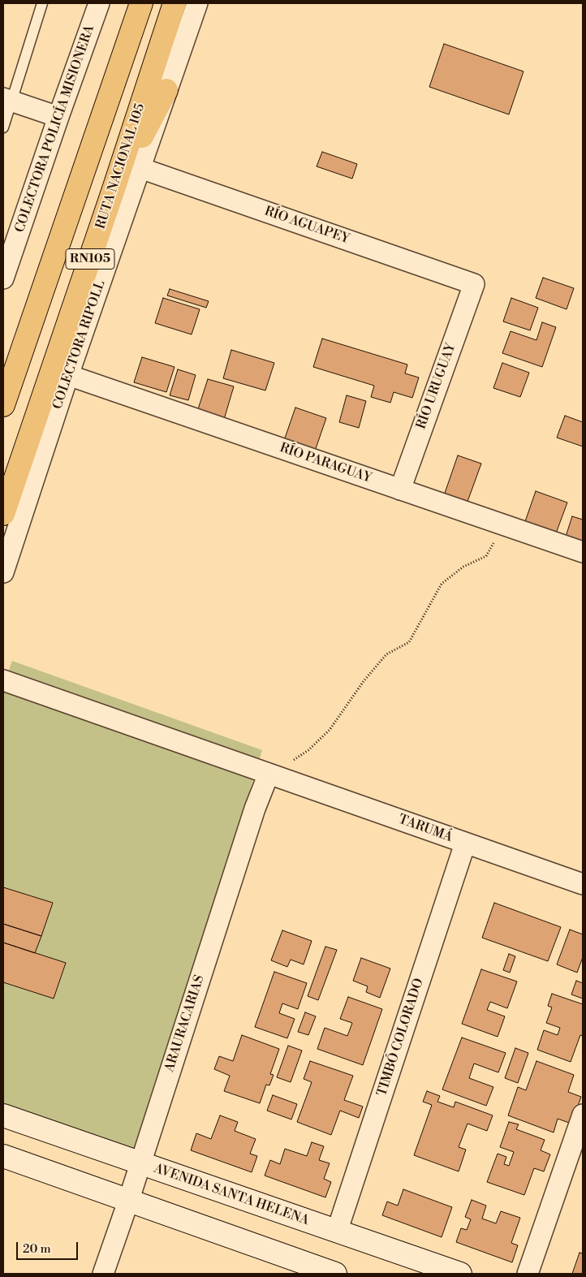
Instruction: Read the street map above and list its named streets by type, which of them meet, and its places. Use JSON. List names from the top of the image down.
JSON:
{
  "streets": {
    "highway": ["RUTA NACIONAL 105", "RN105"],
    "main road": ["AVENIDA SANTA HELENA"],
    "street": [
      "COLECTORA POLICÍA MISIONERA",
      "RÍO AGUAPEY",
      "COLECTORA RIPOLL",
      "RÍO URUGUAY",
      "RÍO PARAGUAY",
      "TARUMÁ",
      "ARAURACARIAS",
      "TIMBÓ COLORADO"
    ]
  },
  "crossings": [
    ["RÍO AGUAPEY", "COLECTORA RIPOLL"],
    ["RÍO AGUAPEY", "RÍO URUGUAY"],
    ["COLECTORA RIPOLL", "RÍO PARAGUAY"],
    ["RÍO URUGUAY", "RÍO PARAGUAY"],
    ["TARUMÁ", "ARAURACARIAS"],
    ["TARUMÁ", "TIMBÓ COLORADO"],
    ["ARAURACARIAS", "AVENIDA SANTA HELENA"],
    ["TIMBÓ COLORADO", "AVENIDA SANTA HELENA"]
  ],
  "scale_bar": "20 m"
}
